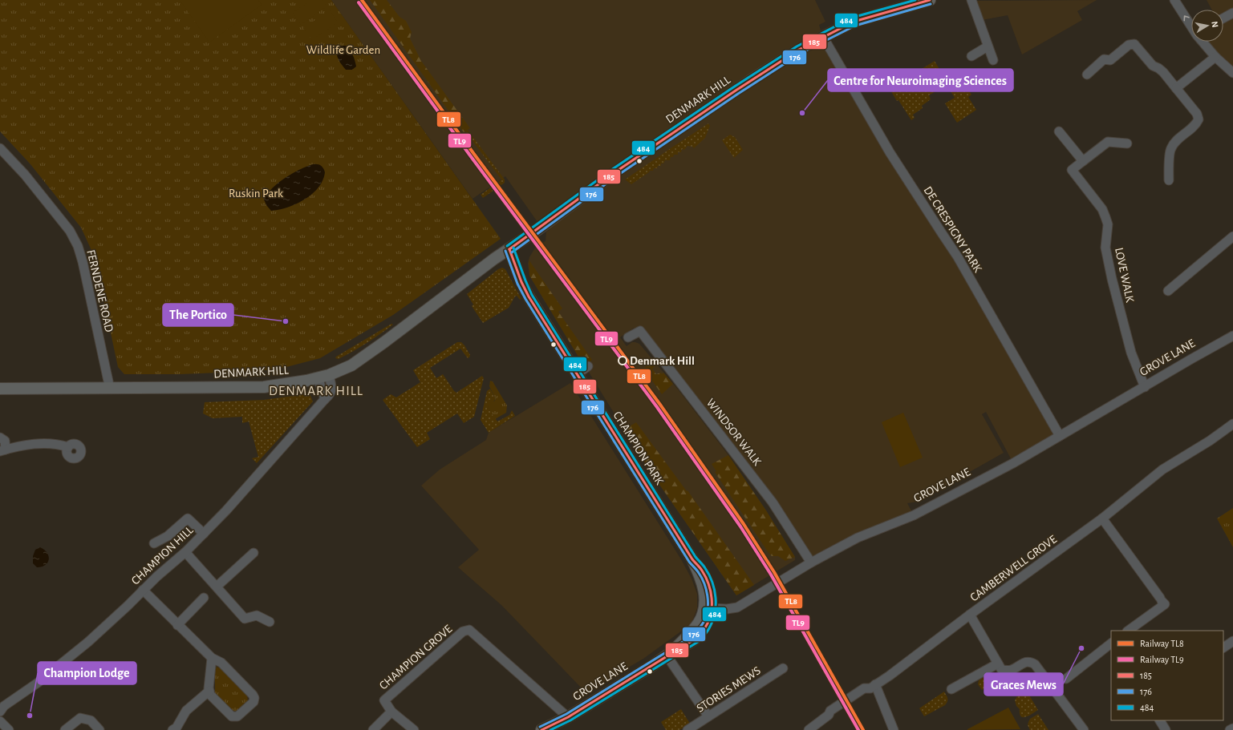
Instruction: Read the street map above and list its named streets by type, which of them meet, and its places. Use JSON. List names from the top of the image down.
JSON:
{
  "streets": {
    "main road": ["DENMARK HILL", "GROVE LANE", "CHAMPION PARK"],
    "street": [
      "DE CRESPIGNY PARK",
      "LOVE WALK",
      "FERNDENE ROAD",
      "WINDSOR WALK",
      "CHAMPION HILL",
      "CAMBERWELL GROVE",
      "CHAMPION GROVE",
      "STORIES MEWS"
    ]
  },
  "crossings": [
    ["DENMARK HILL", "DE CRESPIGNY PARK"],
    ["DENMARK HILL", "FERNDENE ROAD"],
    ["DENMARK HILL", "CHAMPION PARK"],
    ["DENMARK HILL", "CHAMPION HILL"],
    ["DE CRESPIGNY PARK", "GROVE LANE"],
    ["LOVE WALK", "GROVE LANE"],
    ["GROVE LANE", "WINDSOR WALK"],
    ["GROVE LANE", "CHAMPION PARK"],
    ["GROVE LANE", "CHAMPION GROVE"]
  ],
  "districts": ["DENMARK HILL"],
  "parks": ["Wildlife Garden", "Ruskin Park"],
  "places": [
    "Centre for Neuroimaging Sciences",
    "The Portico",
    "Denmark Hill",
    "Graces Mews",
    "Champion Lodge"
  ],
  "lines": [
    "rail line TL8",
    "transit line 185",
    "transit line 484",
    "rail line TL9",
    "transit line 176"
  ],
  "legend": [
    "Railway TL8",
    "Railway TL9",
    "185",
    "176",
    "484"
  ],
  "north": "right"
}
